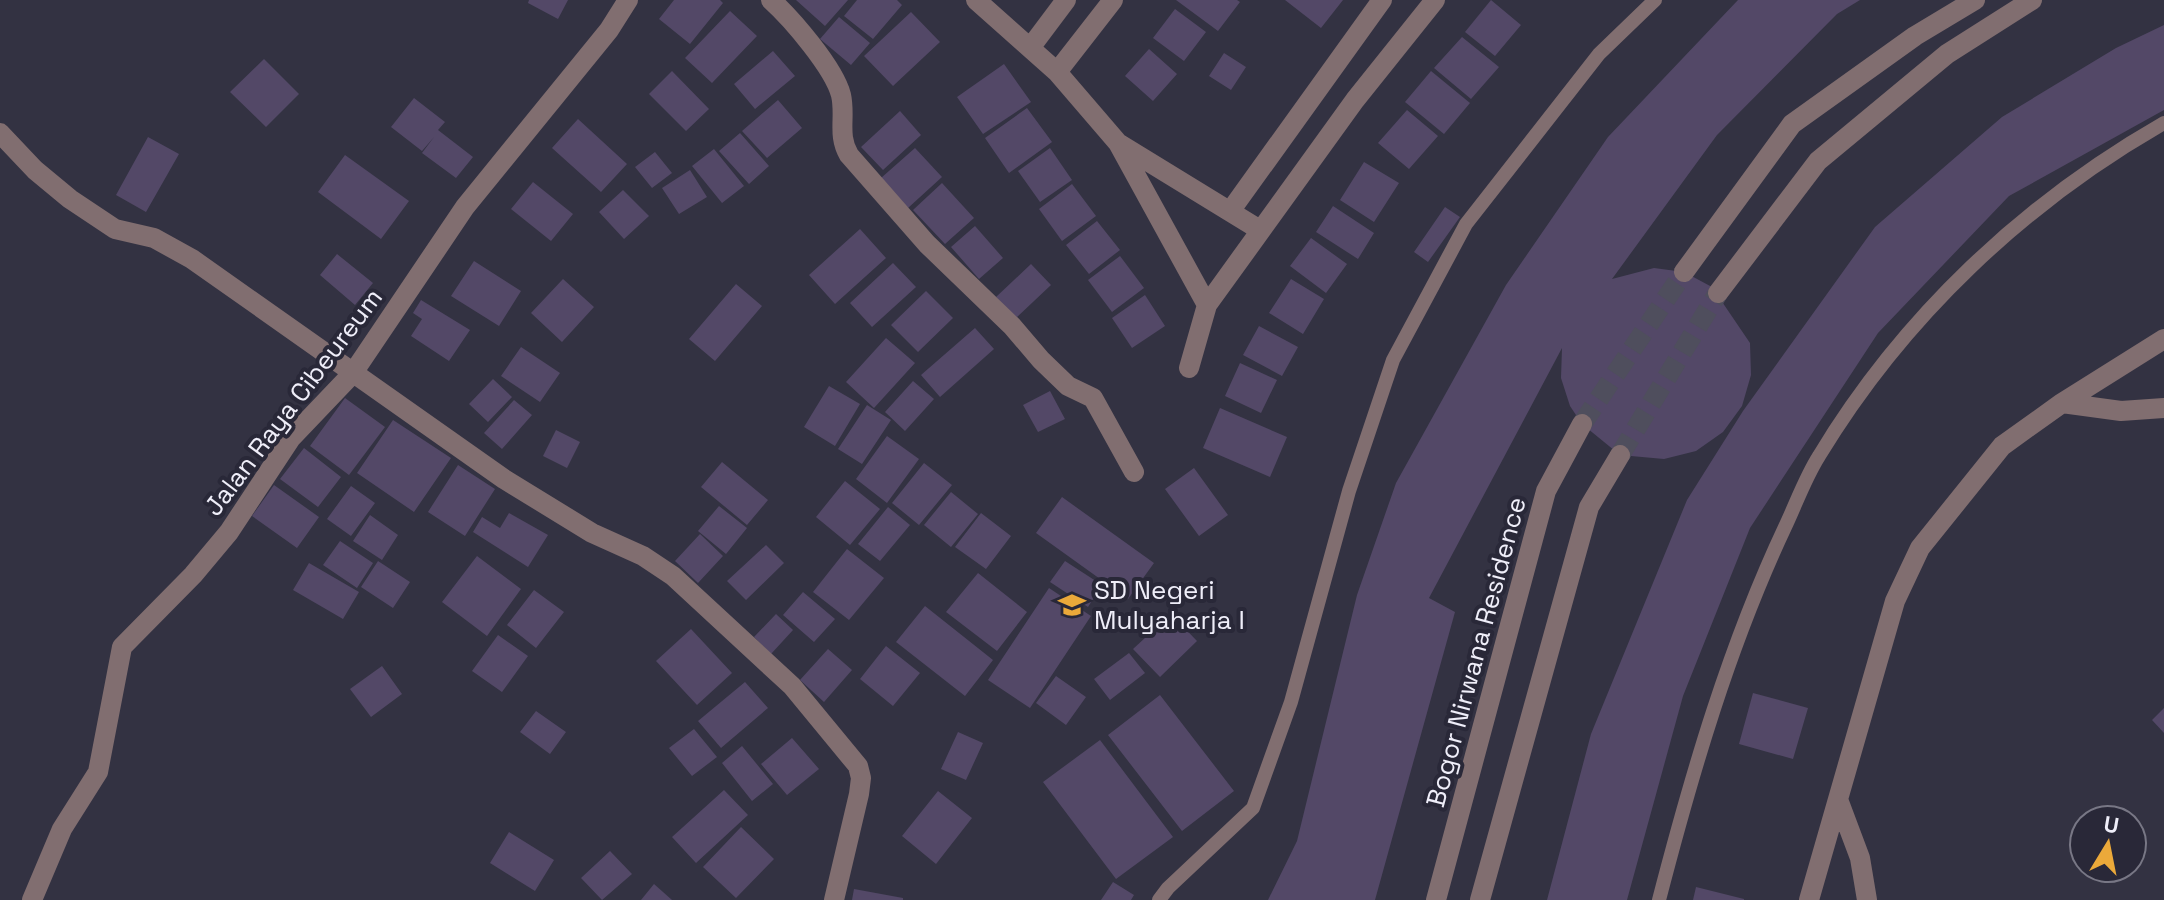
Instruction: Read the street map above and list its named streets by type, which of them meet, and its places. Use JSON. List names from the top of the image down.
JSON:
{
  "streets": {
    "street": ["Jalan Raya Cibeureum", "Bogor Nirwana Residence"]
  },
  "places": {
    "school or university": ["SD Negeri Mulyaharja I"]
  },
  "north": "top"
}
